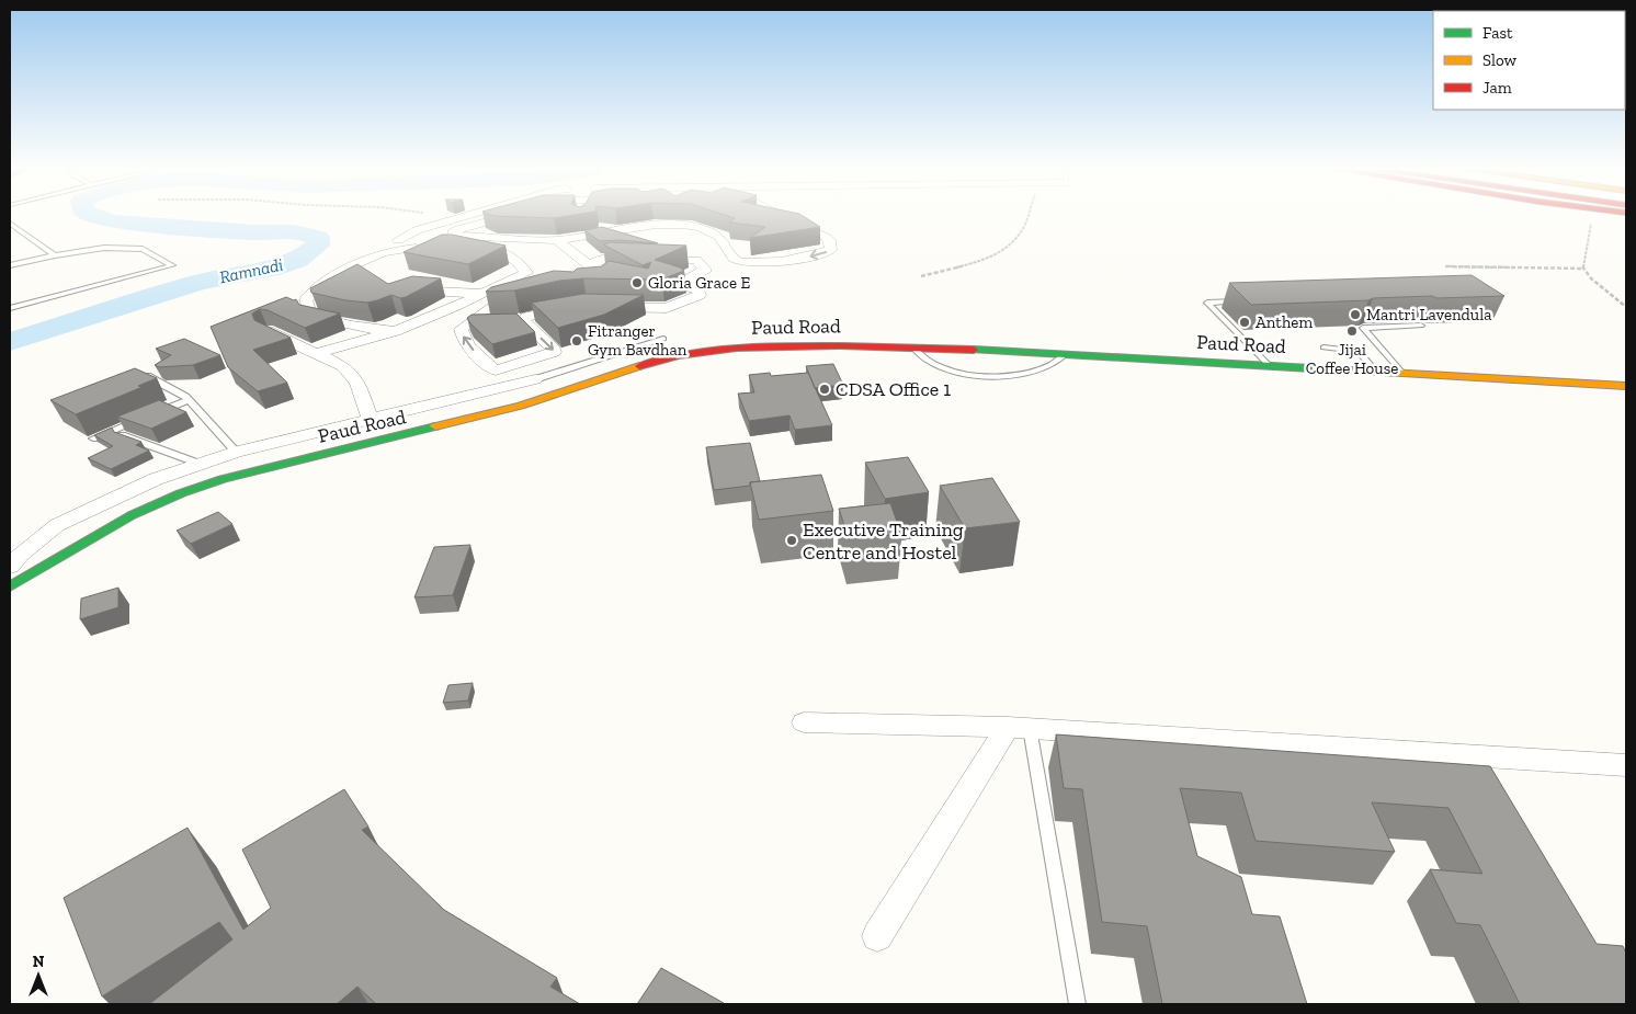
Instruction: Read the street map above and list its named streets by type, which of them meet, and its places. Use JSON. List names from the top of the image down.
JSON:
{
  "streets": {
    "main road": ["Paud Road"]
  },
  "water": ["Ramnadi"],
  "places": [
    "Gloria Grace E",
    "Mantri Lavendula",
    "Anthem",
    "Jijai Coffee House",
    "Fitranger Gym Bavdhan",
    "CDSA Office 1",
    "Executive Training Centre and Hostel"
  ],
  "legend": ["Fast", "Slow", "Jam"],
  "north": "top"
}
